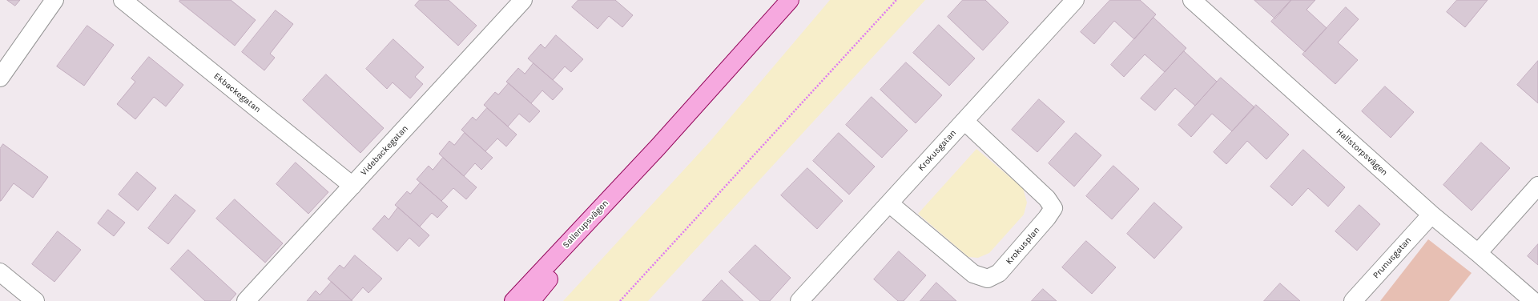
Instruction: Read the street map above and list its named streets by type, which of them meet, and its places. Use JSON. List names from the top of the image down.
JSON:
{
  "streets": {
    "main road": ["Sallerupsvägen"],
    "street": [
      "Ekbackegatan",
      "Videbackegatan",
      "Krokusgatan",
      "Hallstorpsvägen",
      "Krokusplan",
      "Prunusgatan"
    ]
  },
  "crossings": [
    ["Ekbackegatan", "Videbackegatan"],
    ["Krokusgatan", "Krokusplan"],
    ["Hallstorpsvägen", "Prunusgatan"]
  ]
}
